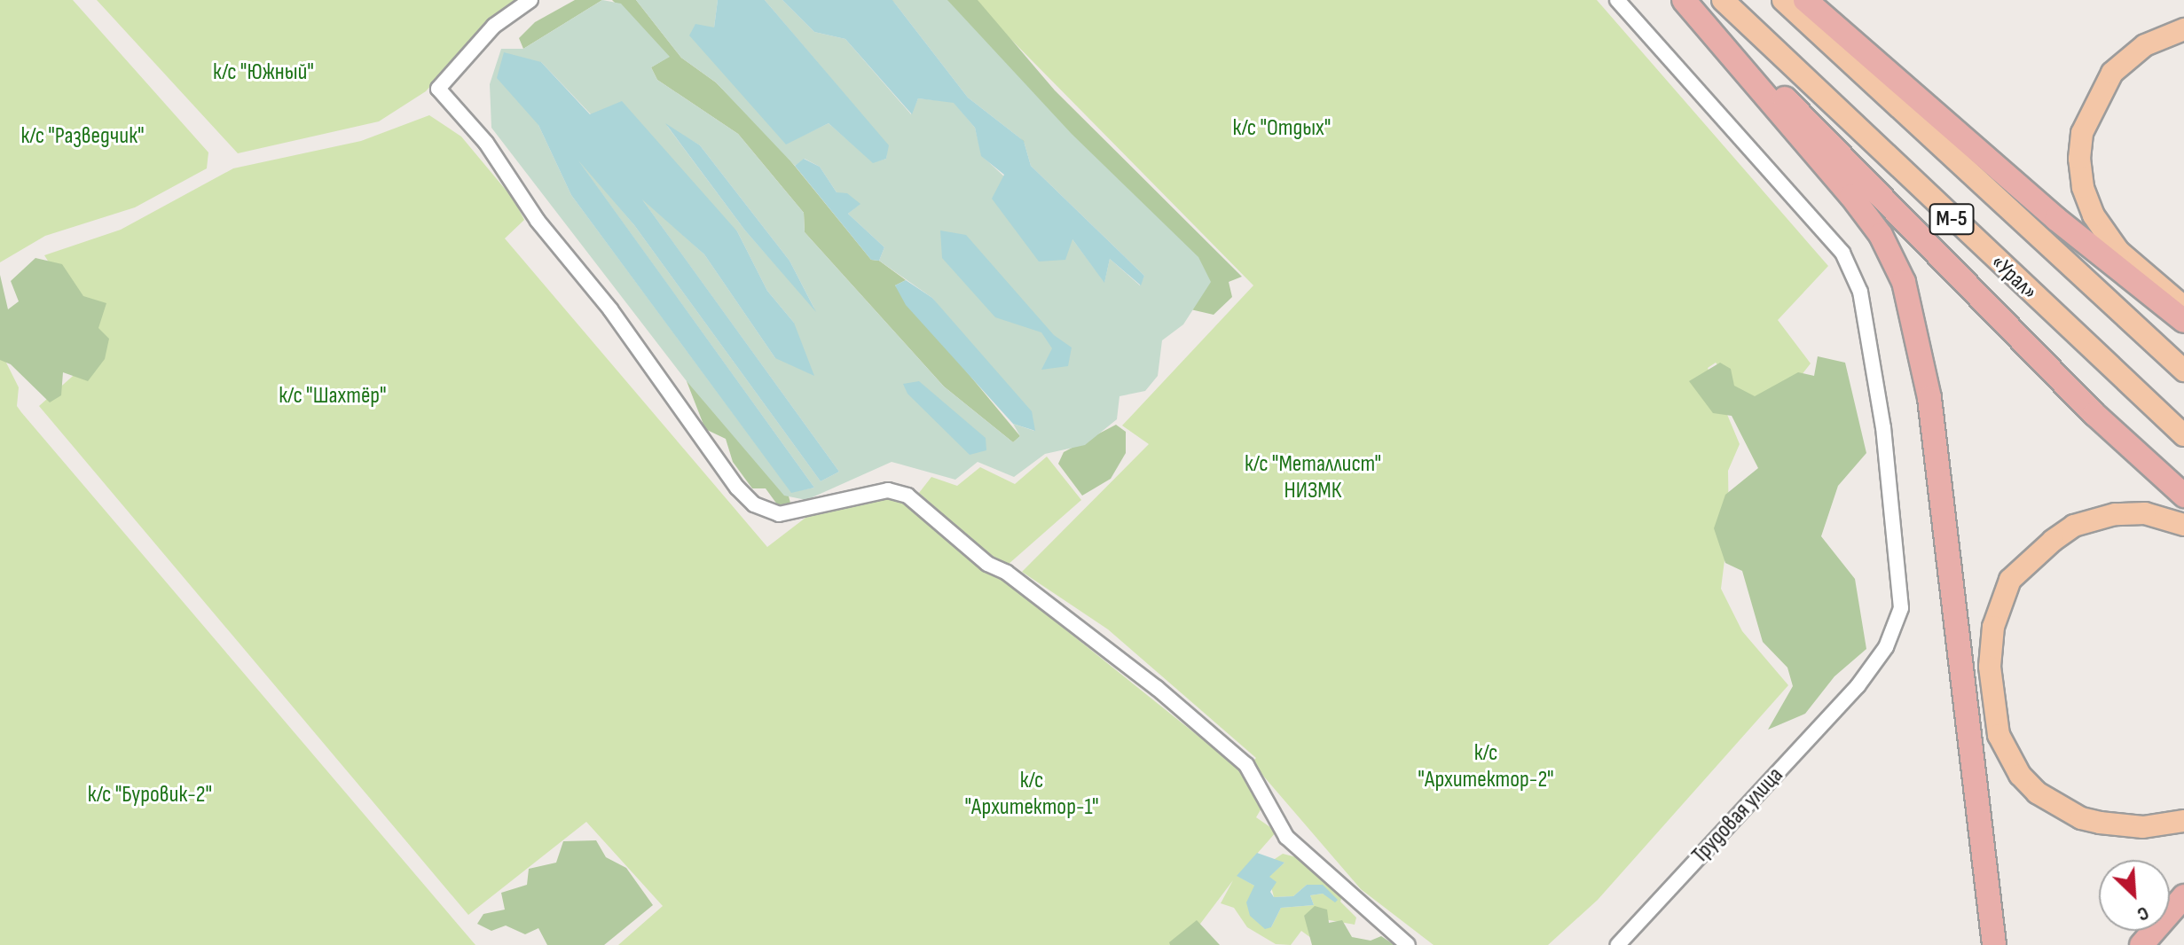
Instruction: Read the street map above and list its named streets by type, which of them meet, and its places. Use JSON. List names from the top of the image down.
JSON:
{
  "streets": {
    "main road": ["М-5", "«Урал»"],
    "street": ["Трудовая улица"]
  },
  "parks": [
    "к/с \"Южный\"",
    "к/с \"Отдых\"",
    "к/с \"Разведчик\"",
    "к/с \"Шахтёр\"",
    "к/с \"Металлист\" НИЗМК",
    "к/с \"Архитектор-2\"",
    "к/с \"Архитектор-1\"",
    "к/с \"Буровик-2\""
  ],
  "north": "bottom right"
}
